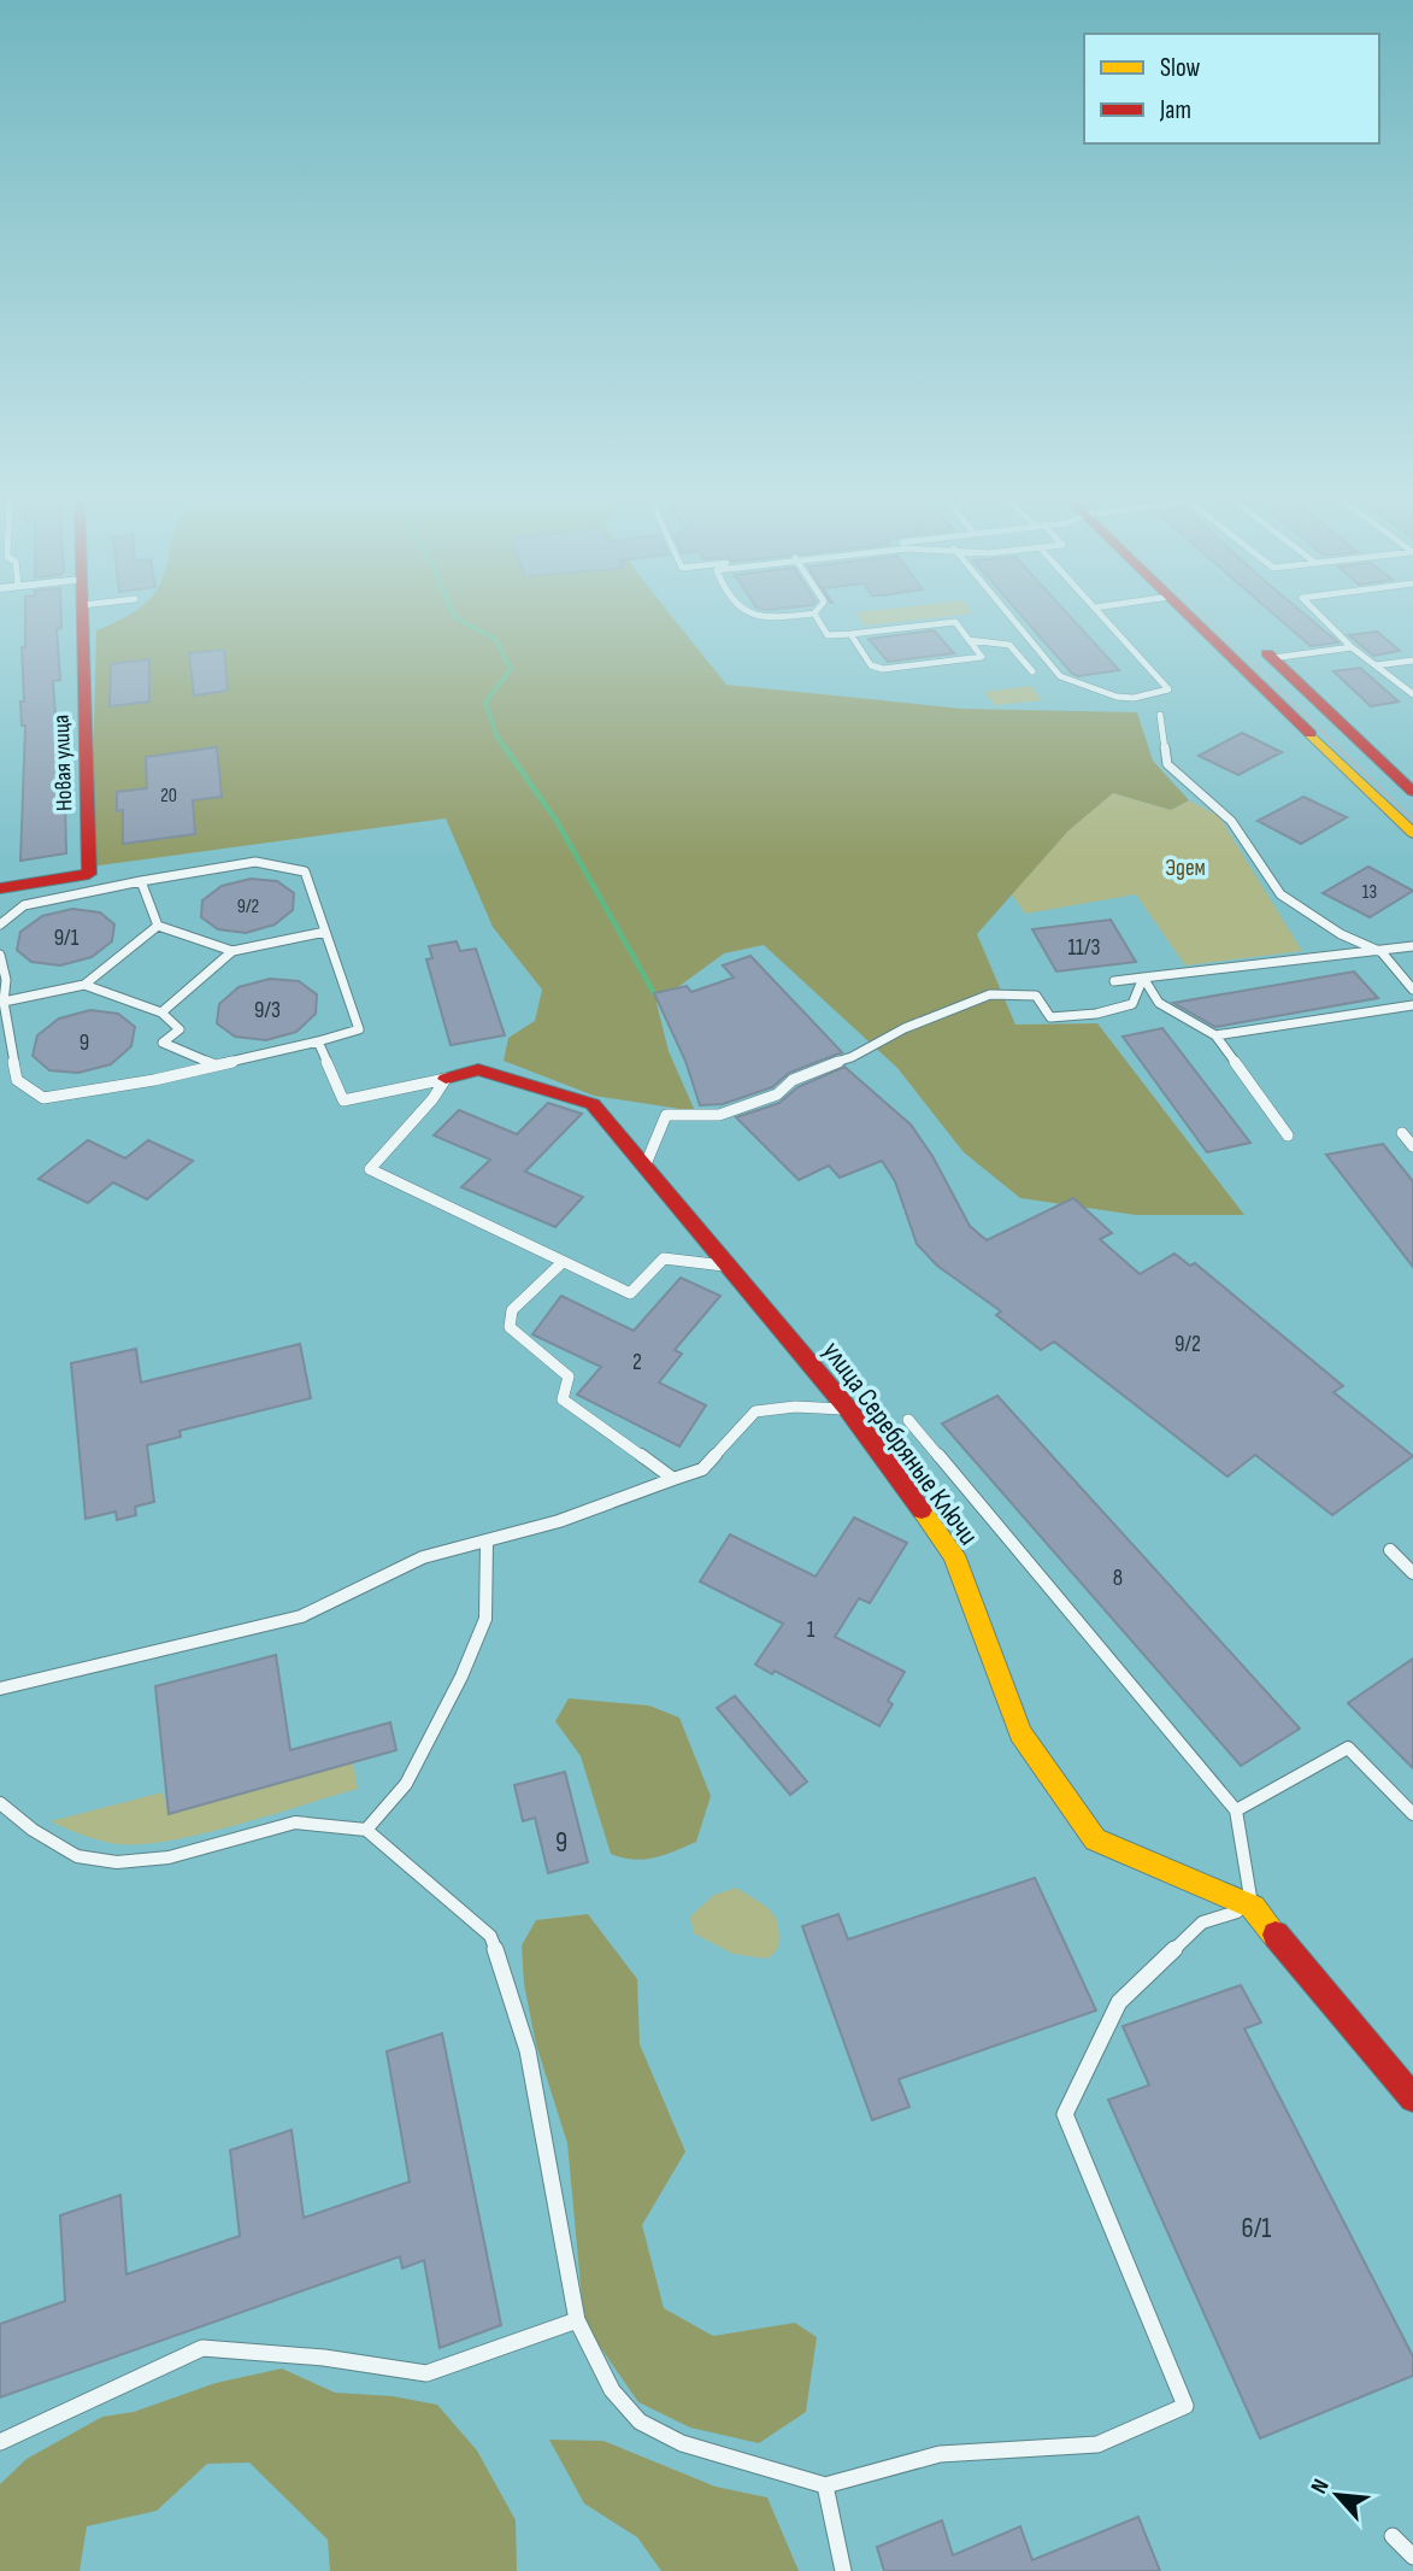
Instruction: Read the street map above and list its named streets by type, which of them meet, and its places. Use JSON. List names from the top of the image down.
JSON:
{
  "streets": {
    "main road": ["Новая улица", "улица Серебряные Ключи"]
  },
  "parks": ["Эдем"],
  "house_numbers": [
    "20",
    "13",
    "9/2",
    "9/1",
    "11/3",
    "9/3",
    "9",
    "9/2",
    "2",
    "8",
    "1",
    "9",
    "6/1"
  ],
  "legend": ["Slow", "Jam"],
  "north": "top left"
}
